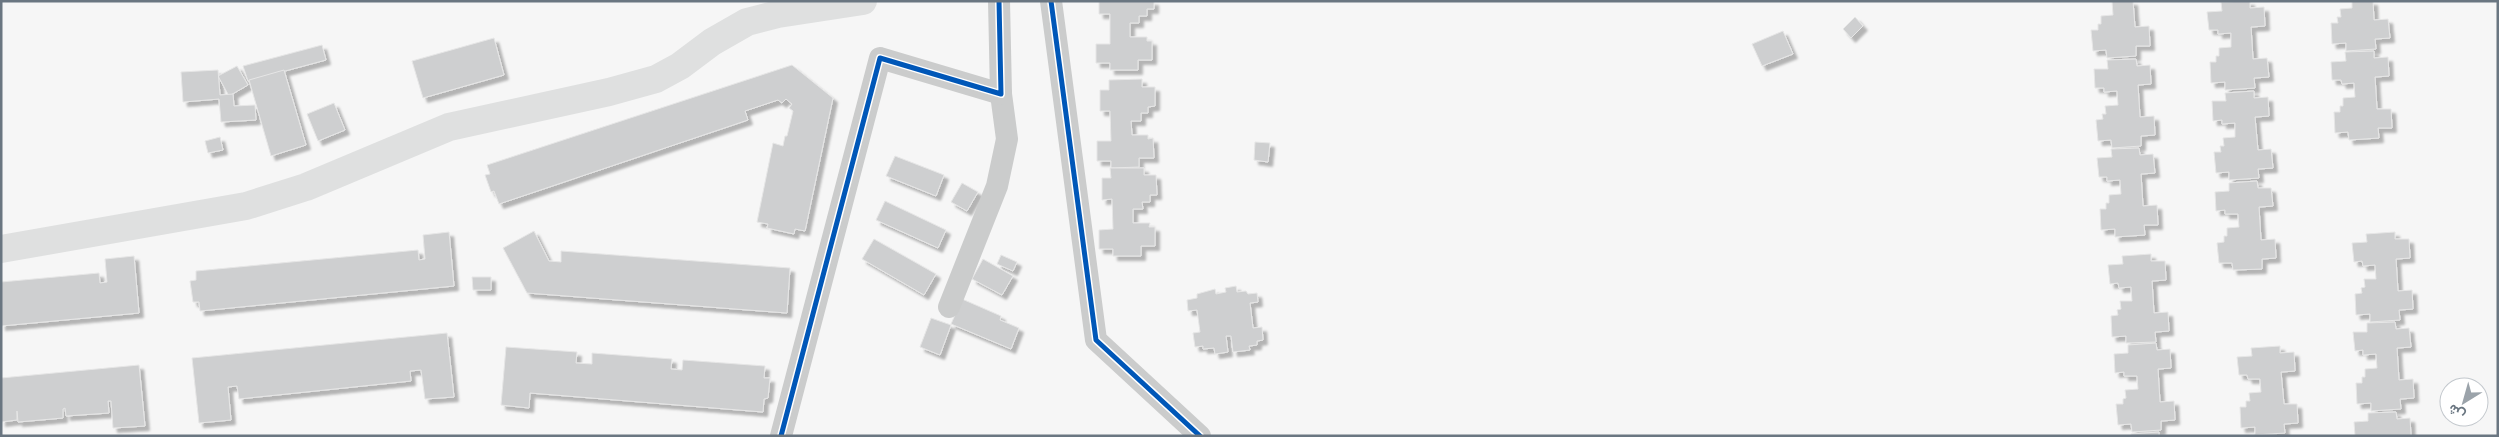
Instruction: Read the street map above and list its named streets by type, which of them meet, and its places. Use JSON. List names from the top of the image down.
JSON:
{
  "north": "bottom left"
}
